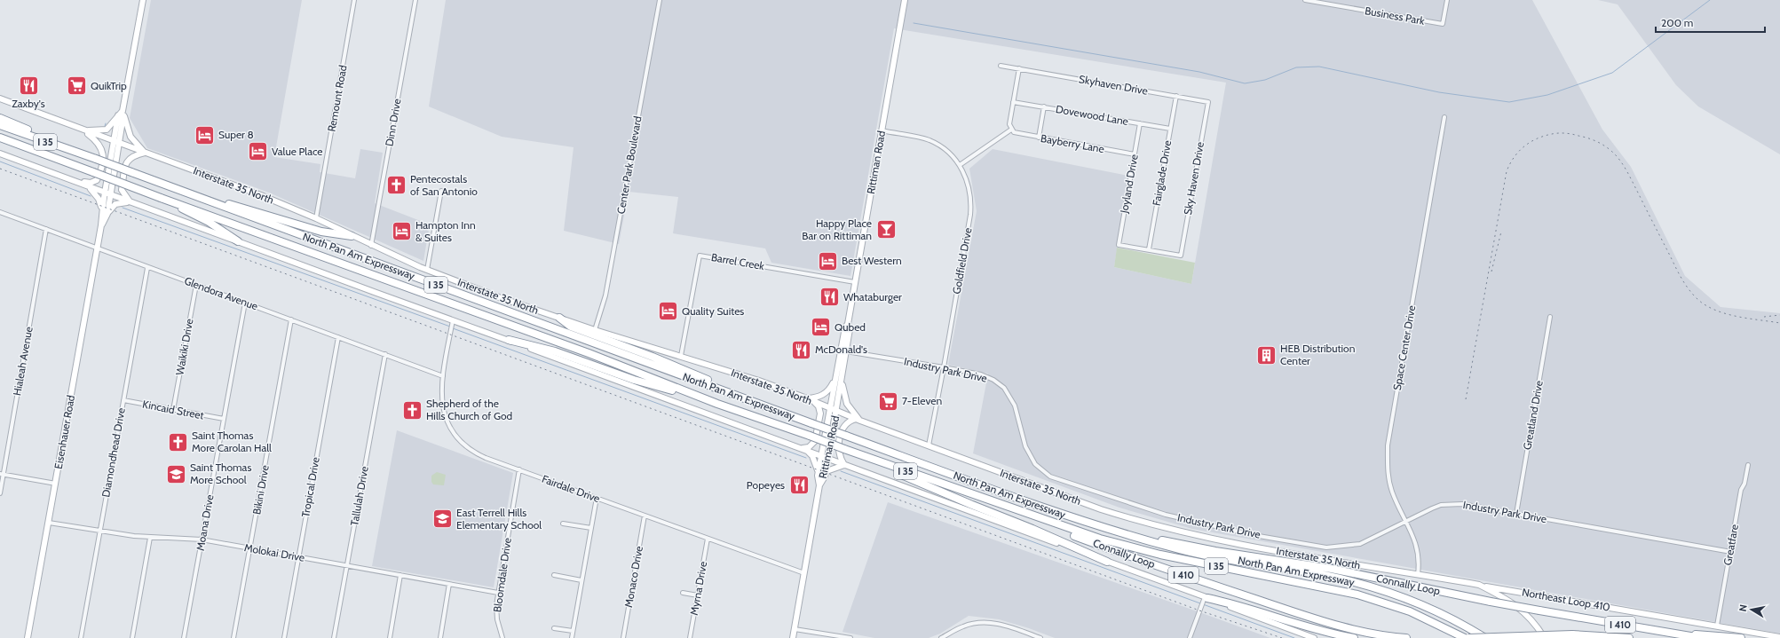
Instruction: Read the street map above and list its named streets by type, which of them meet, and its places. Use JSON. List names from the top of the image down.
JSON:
{
  "streets": {
    "highway": [
      "I 35",
      "North Pan Am Expressway",
      "Connally Loop",
      "I 410"
    ],
    "main road": [
      "Rittiman Road",
      "Interstate 35 North",
      "Eisenhauer Road",
      "Northeast Loop 410"
    ],
    "street": [
      "Business Park",
      "Skyhaven Drive",
      "Remount Road",
      "Dovewood Lane",
      "Dinn Drive",
      "Bayberry Lane",
      "Center Park Boulevard",
      "Fairglade Drive",
      "Sky Haven Drive",
      "Joyland Drive",
      "Goldfield Drive",
      "Barrel Creek",
      "Glendora Avenue",
      "Waikiki Drive",
      "Space Center Drive",
      "Hialeah Avenue",
      "Industry Park Drive",
      "Kincaid Street",
      "Greatland Drive",
      "Diamondhead Drive",
      "Tropical Drive",
      "Fairdale Drive",
      "Bikini Drive",
      "Tallulah Drive",
      "Moana Drive",
      "Greatfare",
      "Molokai Drive",
      "Bloomdale Drive",
      "Monaco Drive",
      "Myrna Drive"
    ]
  },
  "crossings": [
    ["Skyhaven Drive", "Fairglade Drive"],
    ["Skyhaven Drive", "Sky Haven Drive"],
    ["Remount Road", "Interstate 35 North"],
    ["Dovewood Lane", "Fairglade Drive"],
    ["Dovewood Lane", "Joyland Drive"],
    ["Dinn Drive", "Interstate 35 North"],
    ["Bayberry Lane", "Joyland Drive"],
    ["Rittiman Road", "Interstate 35 North"],
    ["Rittiman Road", "Goldfield Drive"],
    ["Rittiman Road", "Barrel Creek"],
    ["Rittiman Road", "Industry Park Drive"],
    ["Rittiman Road", "Fairdale Drive"],
    ["Center Park Boulevard", "Interstate 35 North"],
    ["Fairglade Drive", "Sky Haven Drive"],
    ["Fairglade Drive", "Joyland Drive"],
    ["Sky Haven Drive", "Joyland Drive"],
    ["Interstate 35 North", "Goldfield Drive"],
    ["Interstate 35 North", "Barrel Creek"],
    ["Interstate 35 North", "Space Center Drive"],
    ["Interstate 35 North", "Eisenhauer Road"],
    ["Interstate 35 North", "I 410"],
    ["Interstate 35 North", "Northeast Loop 410"],
    ["North Pan Am Expressway", "Connally Loop"],
    ["Goldfield Drive", "Industry Park Drive"],
    ["Glendora Avenue", "Waikiki Drive"],
    ["Glendora Avenue", "Hialeah Avenue"],
    ["Glendora Avenue", "Eisenhauer Road"],
    ["Glendora Avenue", "Diamondhead Drive"],
    ["Glendora Avenue", "Tropical Drive"],
    ["Glendora Avenue", "Fairdale Drive"],
    ["Glendora Avenue", "Bikini Drive"],
    ["Glendora Avenue", "Tallulah Drive"],
    ["Glendora Avenue", "Moana Drive"],
    ["Waikiki Drive", "Kincaid Street"],
    ["Space Center Drive", "Industry Park Drive"],
    ["Industry Park Drive", "Greatland Drive"],
    ["Industry Park Drive", "Greatfare"],
    ["Kincaid Street", "Diamondhead Drive"],
    ["Kincaid Street", "Moana Drive"],
    ["Eisenhauer Road", "Molokai Drive"],
    ["Diamondhead Drive", "Molokai Drive"],
    ["Tropical Drive", "Molokai Drive"],
    ["Fairdale Drive", "Bloomdale Drive"],
    ["Fairdale Drive", "Monaco Drive"],
    ["Fairdale Drive", "Myrna Drive"],
    ["Bikini Drive", "Molokai Drive"],
    ["Tallulah Drive", "Molokai Drive"],
    ["Moana Drive", "Molokai Drive"],
    ["Greatfare", "Northeast Loop 410"],
    ["Molokai Drive", "Bloomdale Drive"]
  ],
  "places": {
    "restaurant": [
      "Zaxby's",
      "Whataburger",
      "McDonald's",
      "Popeyes"
    ],
    "supermarket": ["QuikTrip", "7-Eleven"],
    "hotel": [
      "Super 8",
      "Value Place",
      "Hampton Inn & Suites",
      "Best Western",
      "Quality Suites",
      "Qubed"
    ],
    "church": ["Pentecostals of San Antonio", "Shepherd of the Hills Church of God", "Saint Thomas More Carolan Hall"],
    "bar": ["Happy Place Bar on Rittiman"],
    "building": ["HEB Distribution Center"],
    "school or university": ["Saint Thomas More School", "East Terrell Hills Elementary School"]
  },
  "scale_bar": "200 m",
  "north": "left"
}
